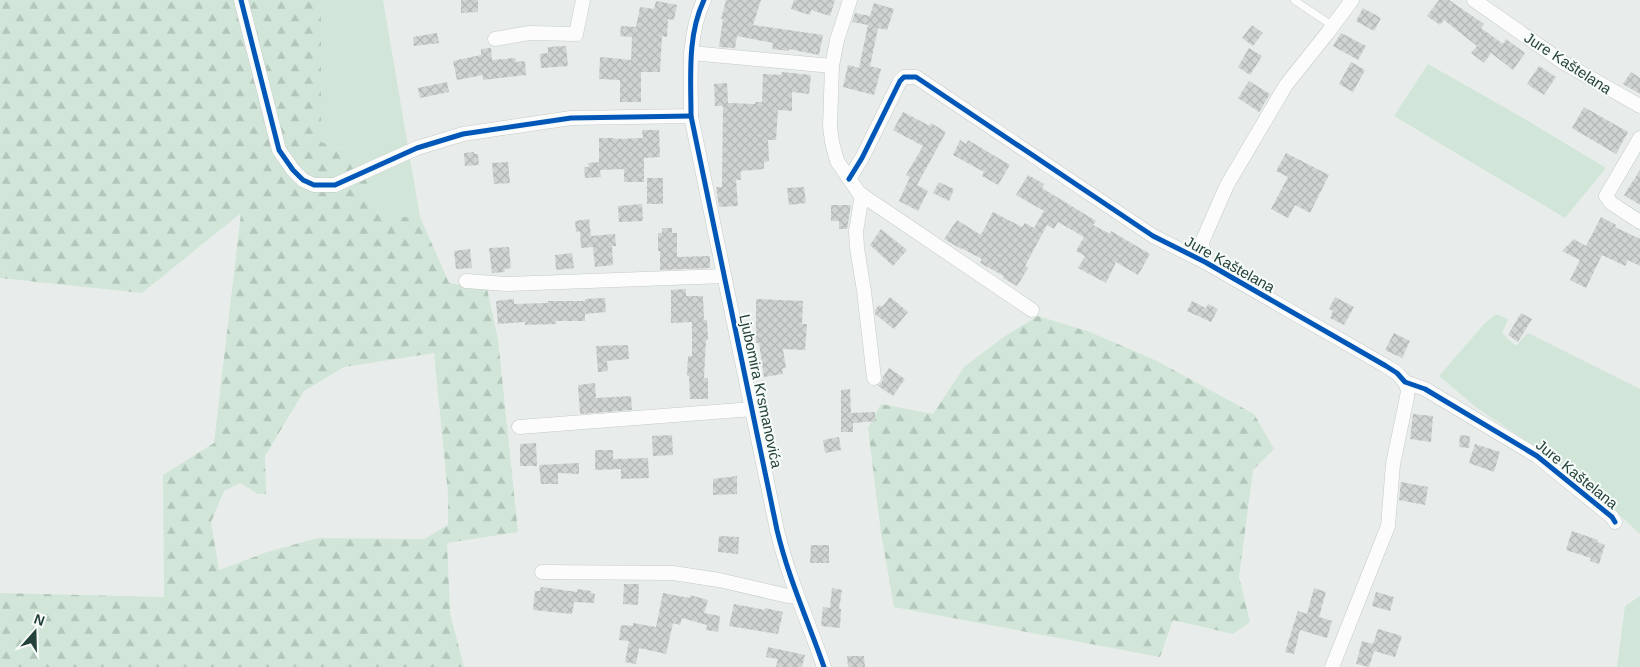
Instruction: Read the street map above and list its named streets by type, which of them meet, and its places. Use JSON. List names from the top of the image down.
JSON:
{
  "streets": {
    "street": ["Jure Kaštelana", "Ljubomira Krsmanovića"]
  },
  "north": "top"
}
